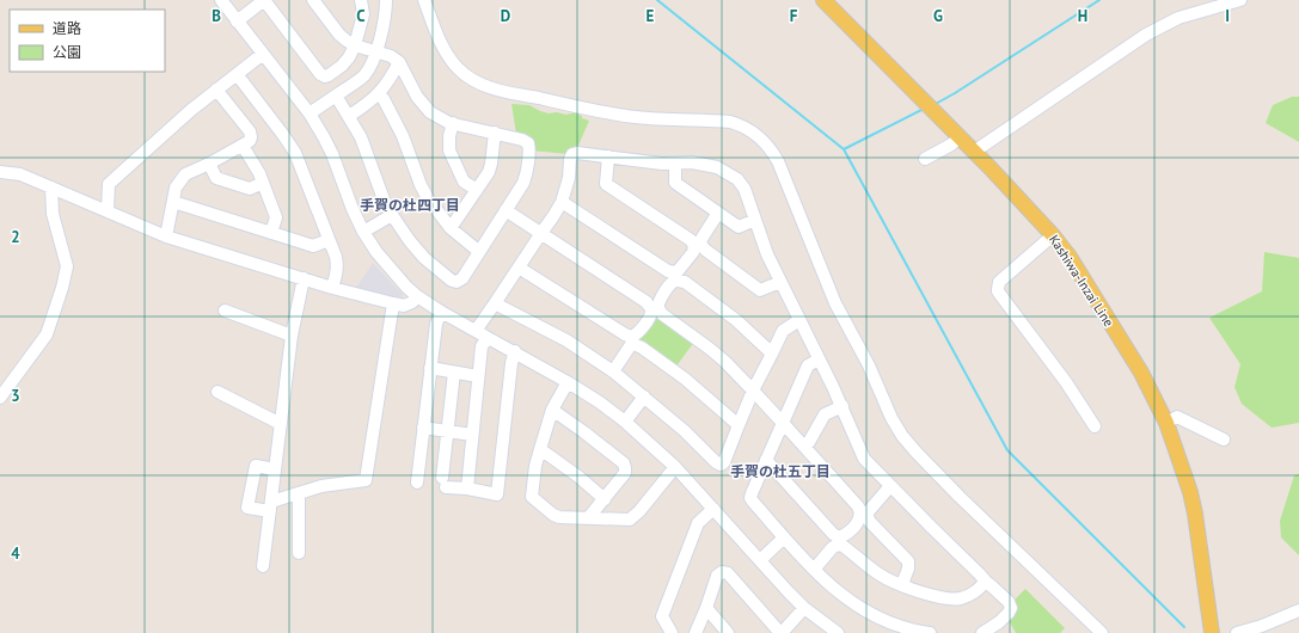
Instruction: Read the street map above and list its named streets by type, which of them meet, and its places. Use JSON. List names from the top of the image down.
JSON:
{
  "streets": {
    "main road": ["Kashiwa-Inzai Line"]
  },
  "districts": ["手賀の杜四丁目", "手賀の杜五丁目"],
  "legend": ["道路", "公園"],
  "grid": {
    "columns": [
      "B",
      "C",
      "D",
      "E",
      "F",
      "G",
      "H",
      "I"
    ],
    "rows": ["2", "3", "4"]
  }
}
